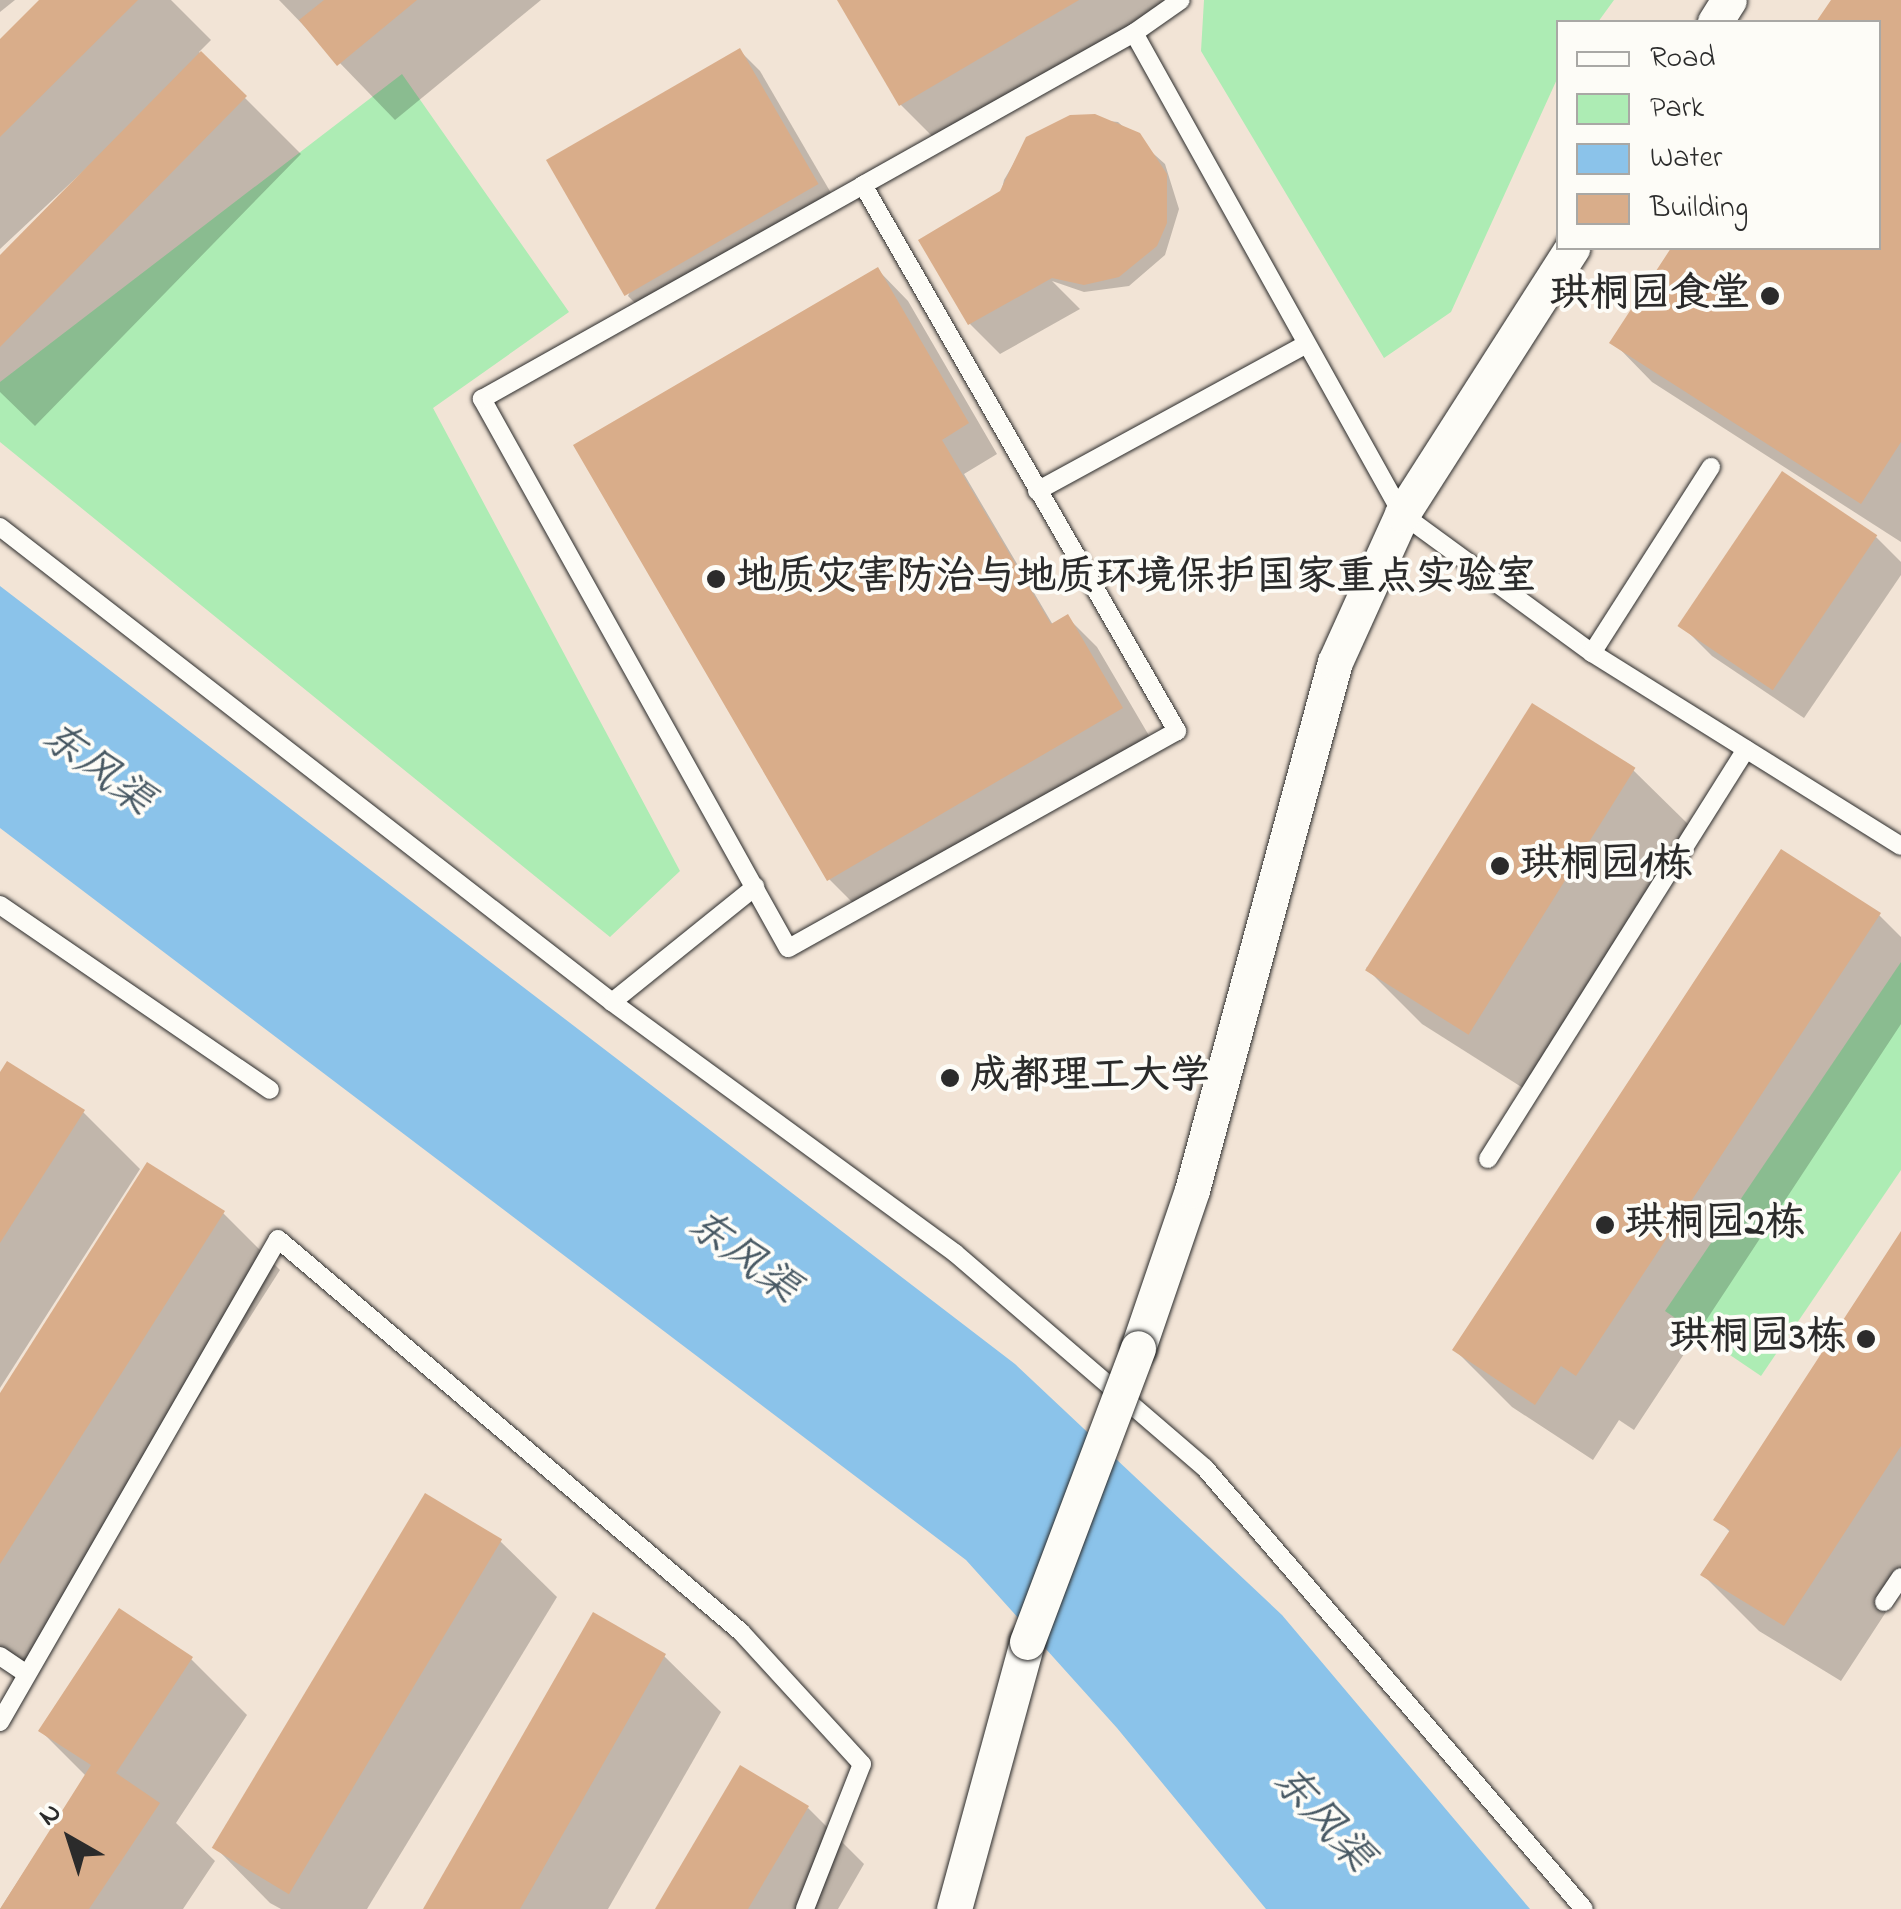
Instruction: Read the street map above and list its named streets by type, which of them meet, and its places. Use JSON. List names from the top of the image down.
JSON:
{
  "water": ["东风渠"],
  "places": [
    "珙桐园食堂",
    "地质灾害防治与地质环境保护国家重点实验室",
    "珙桐园1栋",
    "成都理工大学",
    "珙桐园2栋",
    "珙桐园3栋"
  ],
  "legend": [
    "Road",
    "Park",
    "Water",
    "Building"
  ],
  "north": "top left"
}
